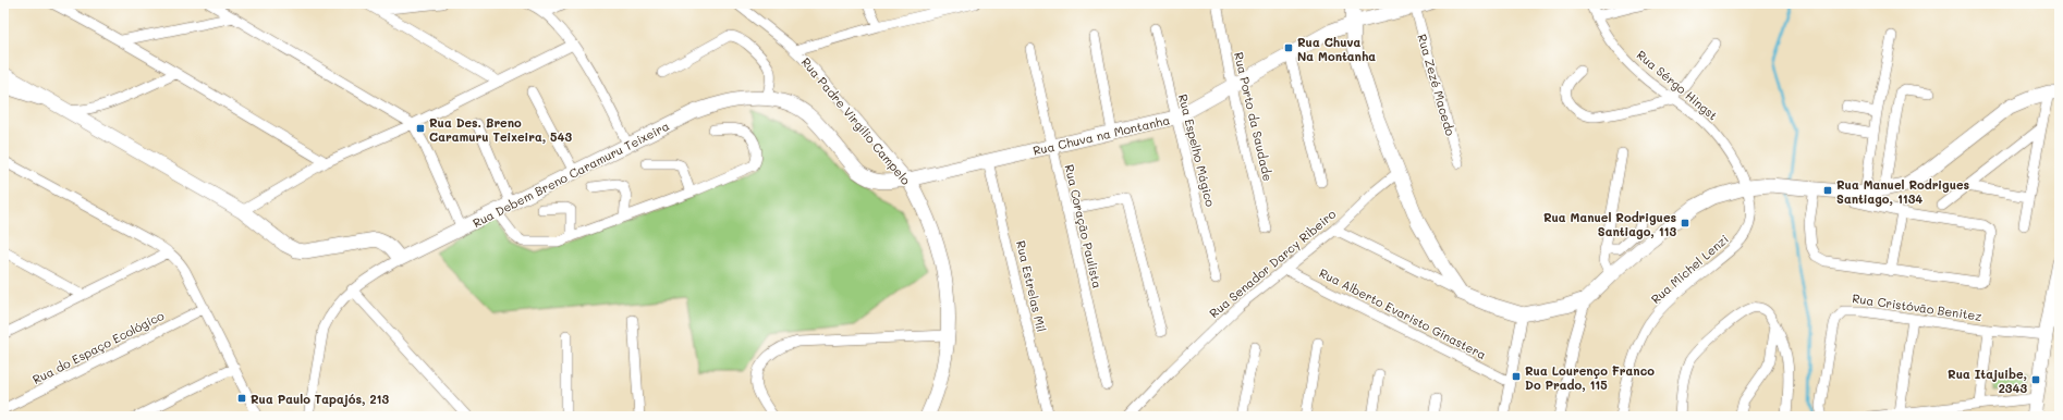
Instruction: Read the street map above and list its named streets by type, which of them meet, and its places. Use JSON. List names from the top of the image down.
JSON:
{
  "streets": {
    "street": [
      "Rua Zezé Macedo",
      "Rua Sérgo Hingst",
      "Rua Porto da Saudade",
      "Rua Padre Virgílio Campelo",
      "Rua Chuva na Montanha",
      "Rua Espelho Mágico",
      "Rua Debem Breno Caramuru Teixeira",
      "Rua Coração Paulista",
      "Rua Senador Darcy Ribeiro",
      "Rua Michel Lenzi",
      "Rua Estrelas Mil",
      "Rua Cristóvão Benitez",
      "Rua Alberto Evaristo Ginastera",
      "Rua do Espaço Ecológico"
    ]
  },
  "crossings": [
    ["Rua Zezé Macedo", "Rua Chuva na Montanha"],
    ["Rua Sérgo Hingst", "Rua Michel Lenzi"],
    ["Rua Porto da Saudade", "Rua Chuva na Montanha"],
    ["Rua Padre Virgílio Campelo", "Rua Chuva na Montanha"],
    ["Rua Padre Virgílio Campelo", "Rua Debem Breno Caramuru Teixeira"],
    ["Rua Chuva na Montanha", "Rua Espelho Mágico"],
    ["Rua Chuva na Montanha", "Rua Debem Breno Caramuru Teixeira"],
    ["Rua Chuva na Montanha", "Rua Coração Paulista"],
    ["Rua Chuva na Montanha", "Rua Estrelas Mil"],
    ["Rua Senador Darcy Ribeiro", "Rua Alberto Evaristo Ginastera"]
  ],
  "places": {
    "transit": [
      "Rua Chuva Na Montanha",
      "Rua Des. Breno Caramuru Teixeira, 543",
      "Rua Manuel Rodrigues Santiago, 1134",
      "Rua Manuel Rodrigues Santiago, 113",
      "Rua Lourenço Franco Do Prado, 115",
      "Rua Itajuibe, 2343",
      "Rua Paulo Tapajós, 213"
    ]
  }
}
